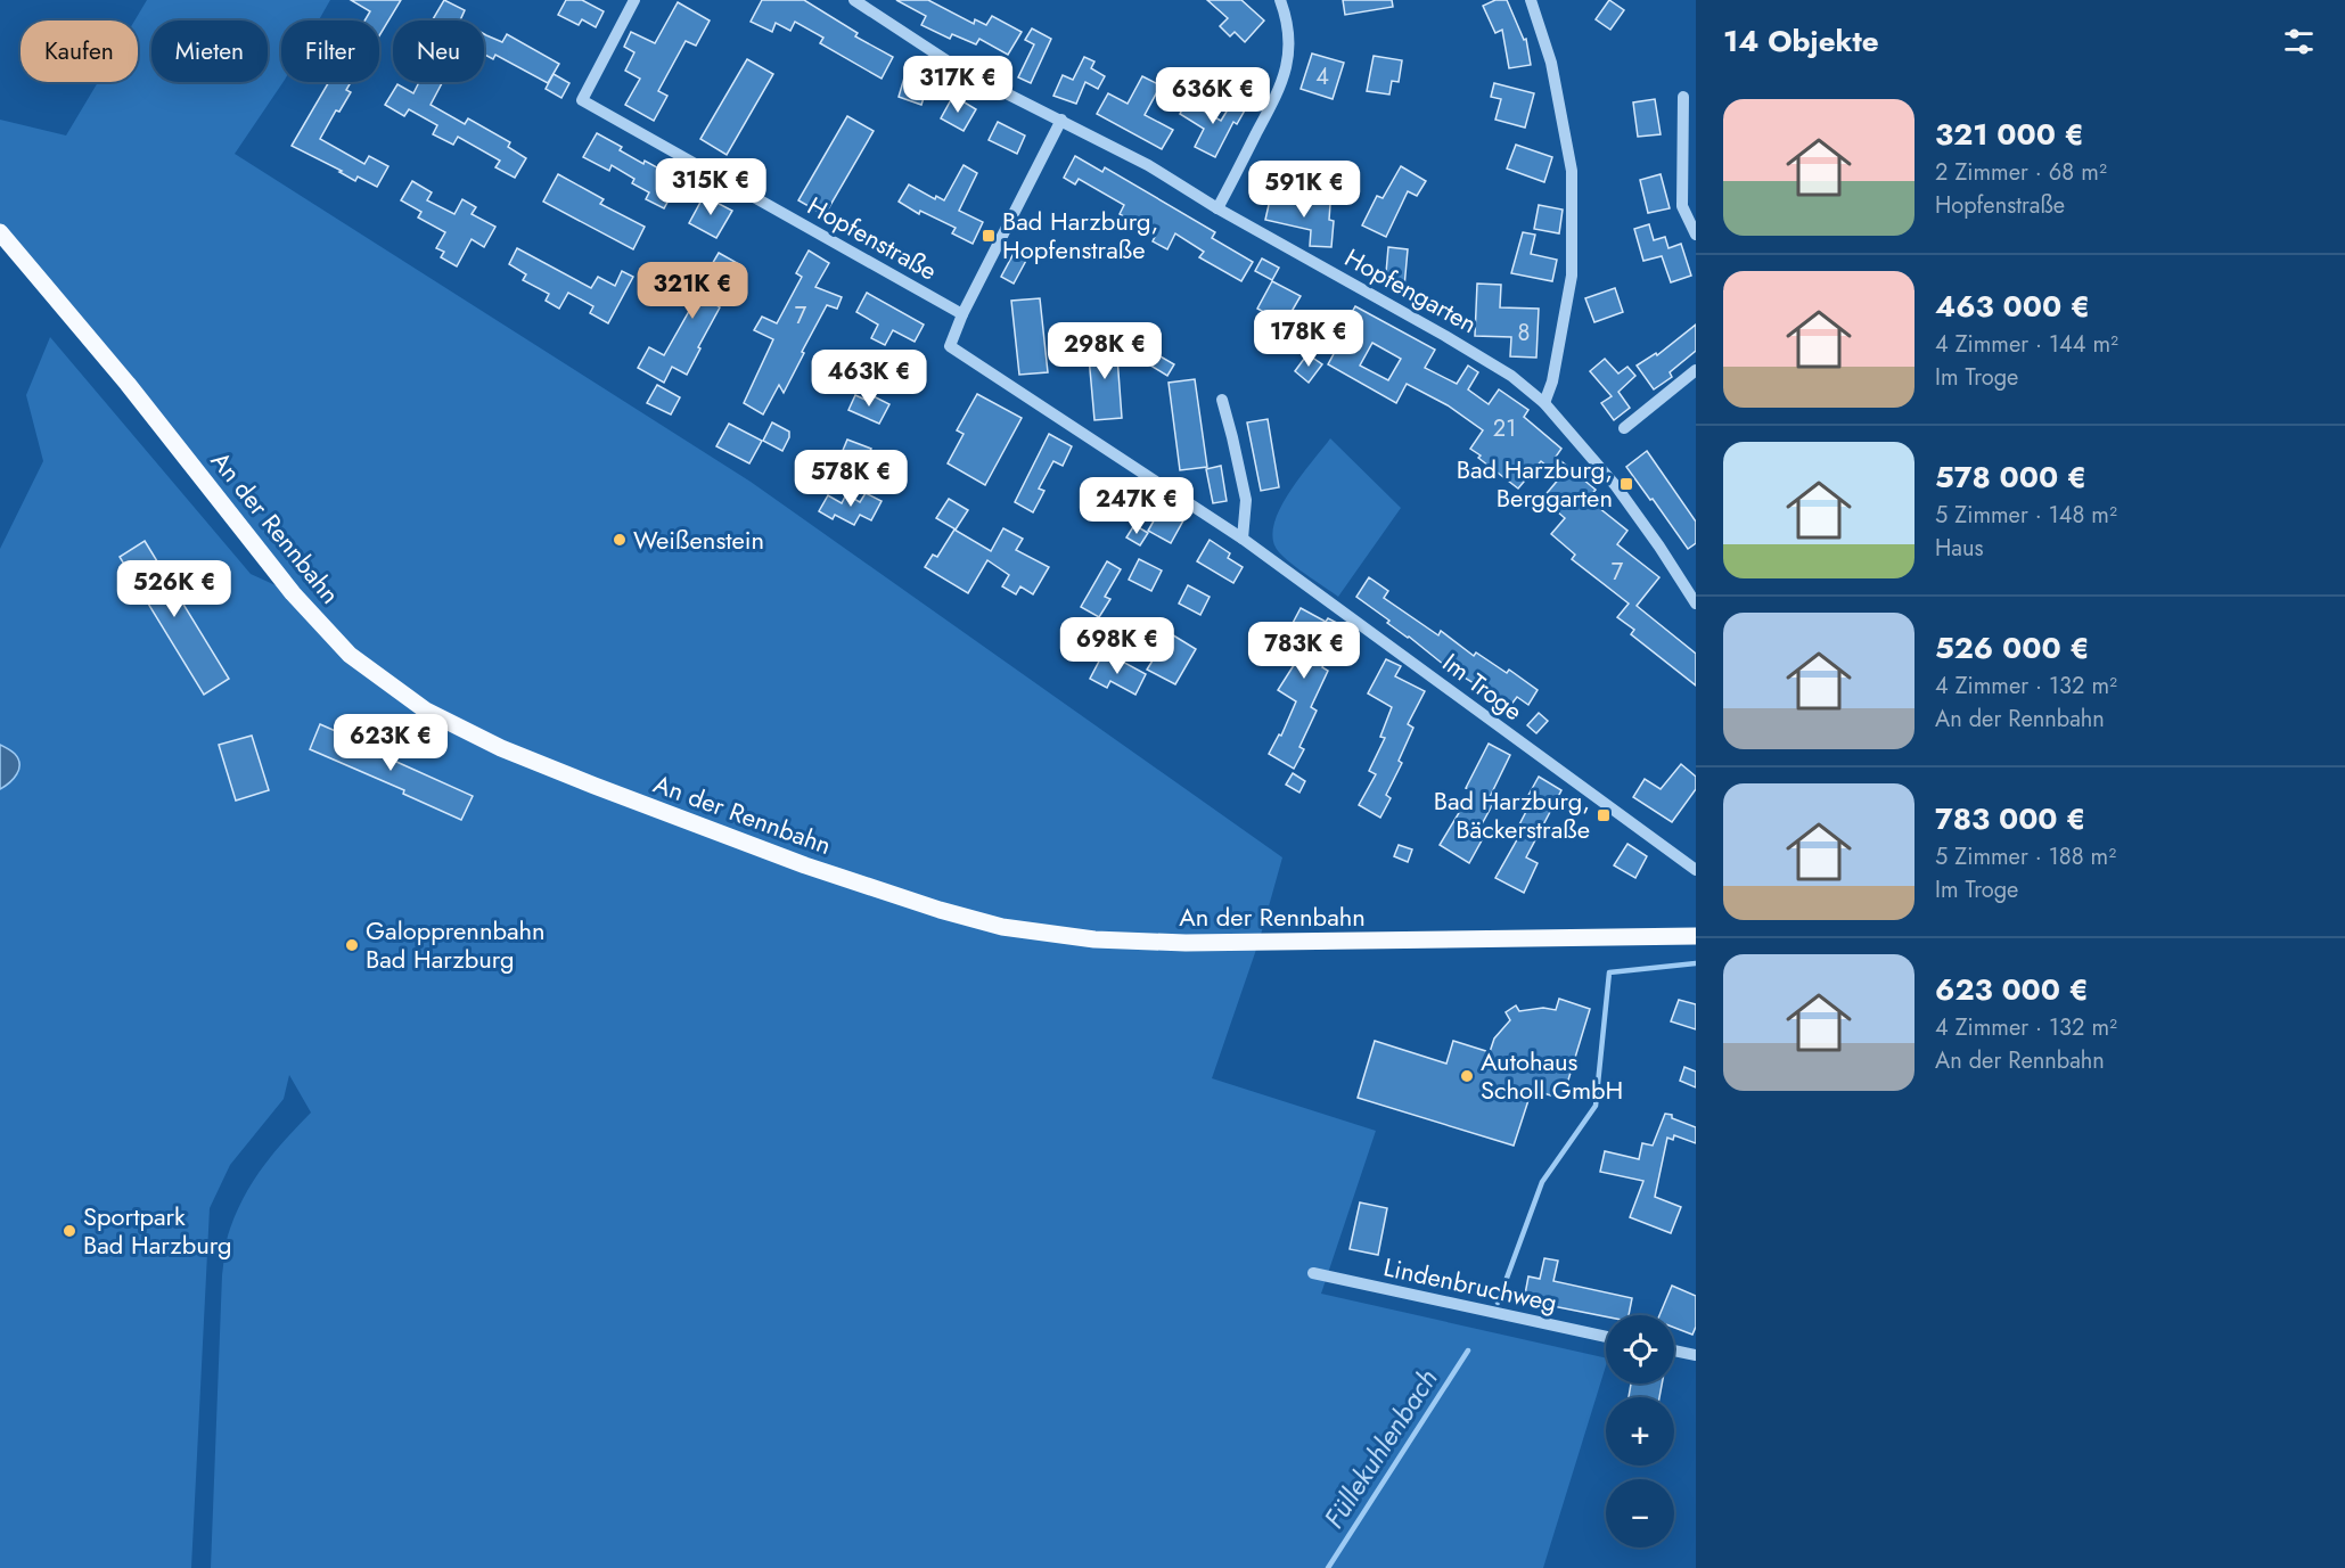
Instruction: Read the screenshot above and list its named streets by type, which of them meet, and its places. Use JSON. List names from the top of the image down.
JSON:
{
  "streets": {
    "main road": ["An der Rennbahn"],
    "street": [
      "Hopfenstraße",
      "Hopfengarten",
      "Im Troge",
      "Lindenbruchweg"
    ]
  },
  "crossings": [
    ["Hopfenstraße", "Im Troge"]
  ],
  "water": ["Füllekuhlenbach"],
  "places": {
    "transit": ["Bad Harzburg, Hopfenstraße", "Bad Harzburg, Berggarten", "Bad Harzburg, Bäckerstraße"],
    "other": [
      "Weißenstein",
      "Galopprennbahn Bad Harzburg",
      "Autohaus Scholl GmbH",
      "Sportpark Bad Harzburg"
    ]
  },
  "house_numbers": [
    "4",
    "7",
    "8",
    "21",
    "7"
  ],
  "page": {
    "heading": "14 Objekte",
    "chip": [
      "Kaufen",
      "Mieten",
      "Filter",
      "Neu"
    ],
    "price": [
      "317K €",
      "636K €",
      "315K €",
      "591K €",
      "321K €",
      "178K €",
      "298K €",
      "463K €",
      "578K €",
      "247K €",
      "526K €",
      "698K €",
      "783K €",
      "623K €"
    ],
    "list": [
      {
        "name": "321 000 €",
        "note": "2 Zimmer · 68 m² · Hopfenstraße"
      },
      {
        "name": "463 000 €",
        "note": "4 Zimmer · 144 m² · Im Troge"
      },
      {
        "name": "578 000 €",
        "note": "5 Zimmer · 148 m² · Haus"
      },
      {
        "name": "526 000 €",
        "note": "4 Zimmer · 132 m² · An der Rennbahn"
      },
      {
        "name": "783 000 €",
        "note": "5 Zimmer · 188 m² · Im Troge"
      },
      {
        "name": "623 000 €",
        "note": "4 Zimmer · 132 m² · An der Rennbahn"
      }
    ],
    "map_buttons": ["+", "−"]
  }
}
